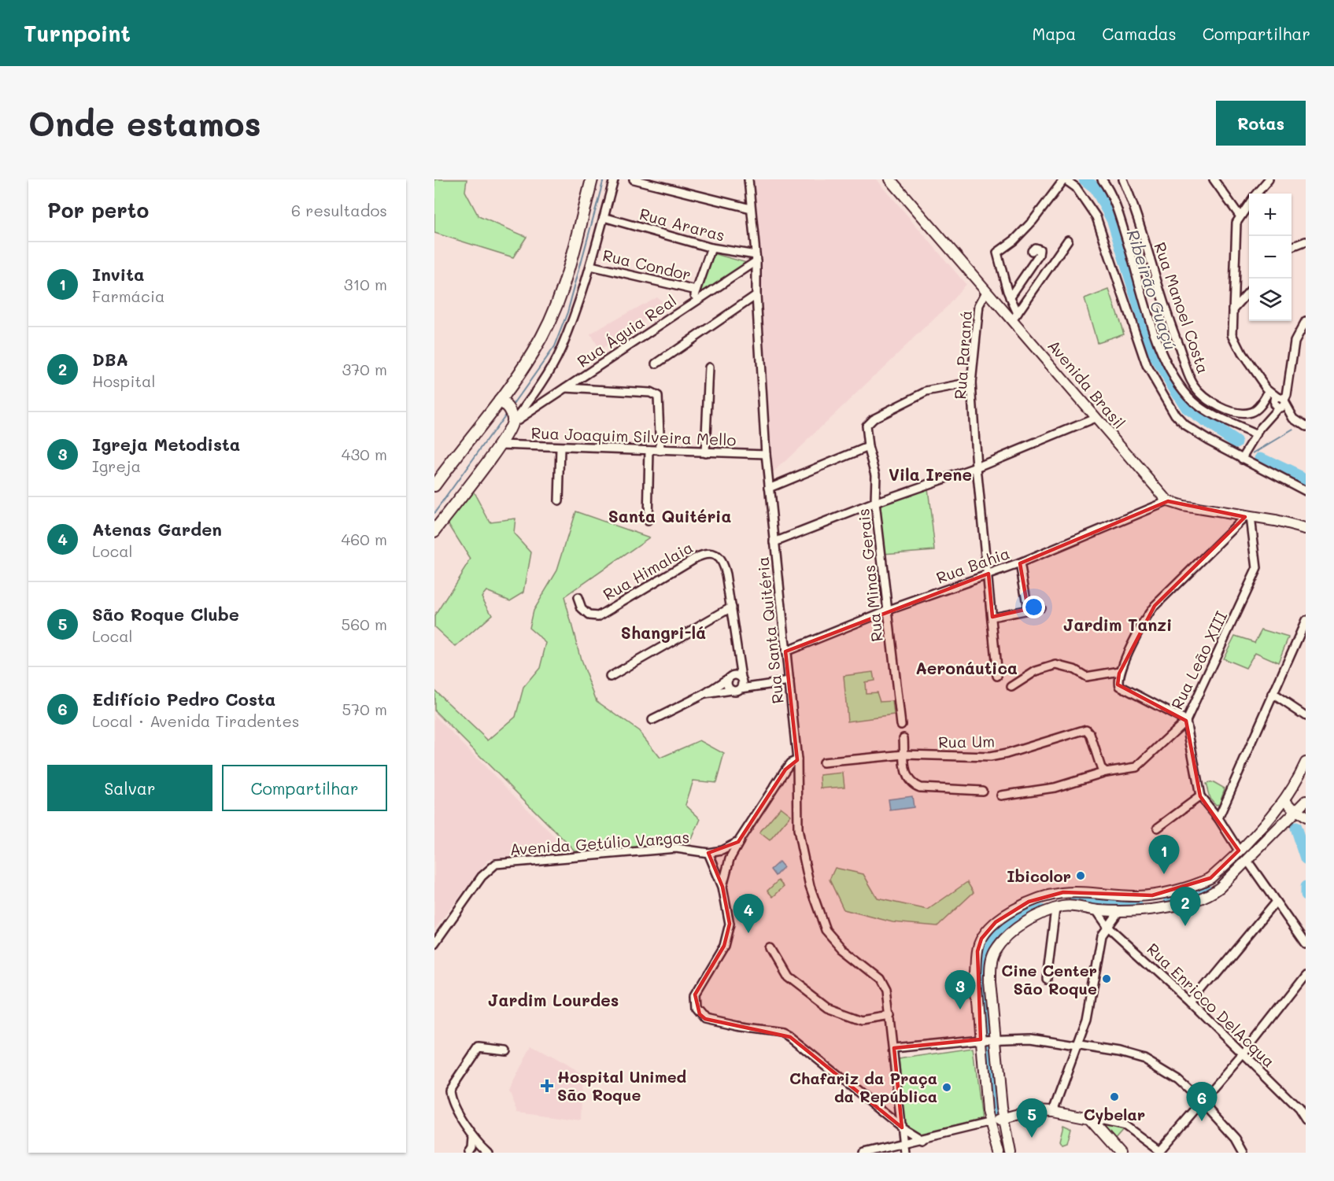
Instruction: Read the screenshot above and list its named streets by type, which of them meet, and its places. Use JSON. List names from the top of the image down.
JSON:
{
  "streets": {
    "main road": ["Avenida Brasil"],
    "street": [
      "Rua Araras",
      "Rua Condor",
      "Rua Manoel Costa",
      "Rua Águia Real",
      "Rua Paraná",
      "Rua Joaquim Silveira Mello",
      "Rua Bahia",
      "Rua Himalaia",
      "Rua Minas Gerais",
      "Rua Santa Quitéria",
      "Rua Leão XIII",
      "Rua Um",
      "Avenida Getúlio Vargas",
      "Rua Enricco DelAcqua"
    ]
  },
  "crossings": [
    ["Rua Araras", "Rua Águia Real"],
    ["Rua Araras", "Rua Santa Quitéria"],
    ["Rua Águia Real", "Rua Santa Quitéria"],
    ["Rua Paraná", "Avenida Brasil"],
    ["Rua Paraná", "Rua Bahia"],
    ["Rua Paraná", "Rua Minas Gerais"],
    ["Avenida Brasil", "Rua Bahia"],
    ["Rua Joaquim Silveira Mello", "Rua Santa Quitéria"],
    ["Rua Bahia", "Rua Minas Gerais"],
    ["Rua Bahia", "Rua Santa Quitéria"],
    ["Rua Santa Quitéria", "Avenida Getúlio Vargas"],
    ["Rua Leão XIII", "Rua Um"]
  ],
  "districts": [
    "Vila Irene",
    "Santa Quitéria",
    "Jardim Tanzi",
    "Shangri-lá",
    "Aeronáutica",
    "Jardim Lourdes"
  ],
  "water": ["Ribeirão Guaçú"],
  "places": {
    "other": [
      "Ibicolor",
      "Cine Center São Roque",
      "Chafariz da Praça da República",
      "Cybelar"
    ],
    "health": ["Hospital Unimed São Roque"]
  },
  "page": {
    "header": "Turnpoint",
    "nav": ["Mapa", "Camadas", "Compartilhar"],
    "buttons": [
      "Rotas",
      ["Salvar", "Compartilhar"]
    ],
    "title": "Onde estamos",
    "heading": ["Por perto", "6 resultados"],
    "map_buttons": ["+", "−"],
    "list": [
      {
        "mark": "1",
        "name": "Invita",
        "note": "Farmácia",
        "value": "310 m"
      },
      {
        "mark": "2",
        "name": "DBA",
        "note": "Hospital",
        "value": "370 m"
      },
      {
        "mark": "3",
        "name": "Igreja Metodista",
        "note": "Igreja",
        "value": "430 m"
      },
      {
        "mark": "4",
        "name": "Atenas Garden",
        "note": "Local",
        "value": "460 m"
      },
      {
        "mark": "5",
        "name": "São Roque Clube",
        "note": "Local",
        "value": "560 m"
      },
      {
        "mark": "6",
        "name": "Edifício Pedro Costa",
        "note": "Local · Avenida Tiradentes",
        "value": "570 m"
      }
    ],
    "pins": [
      "1",
      "2",
      "4",
      "3",
      "6",
      "5"
    ]
  }
}
